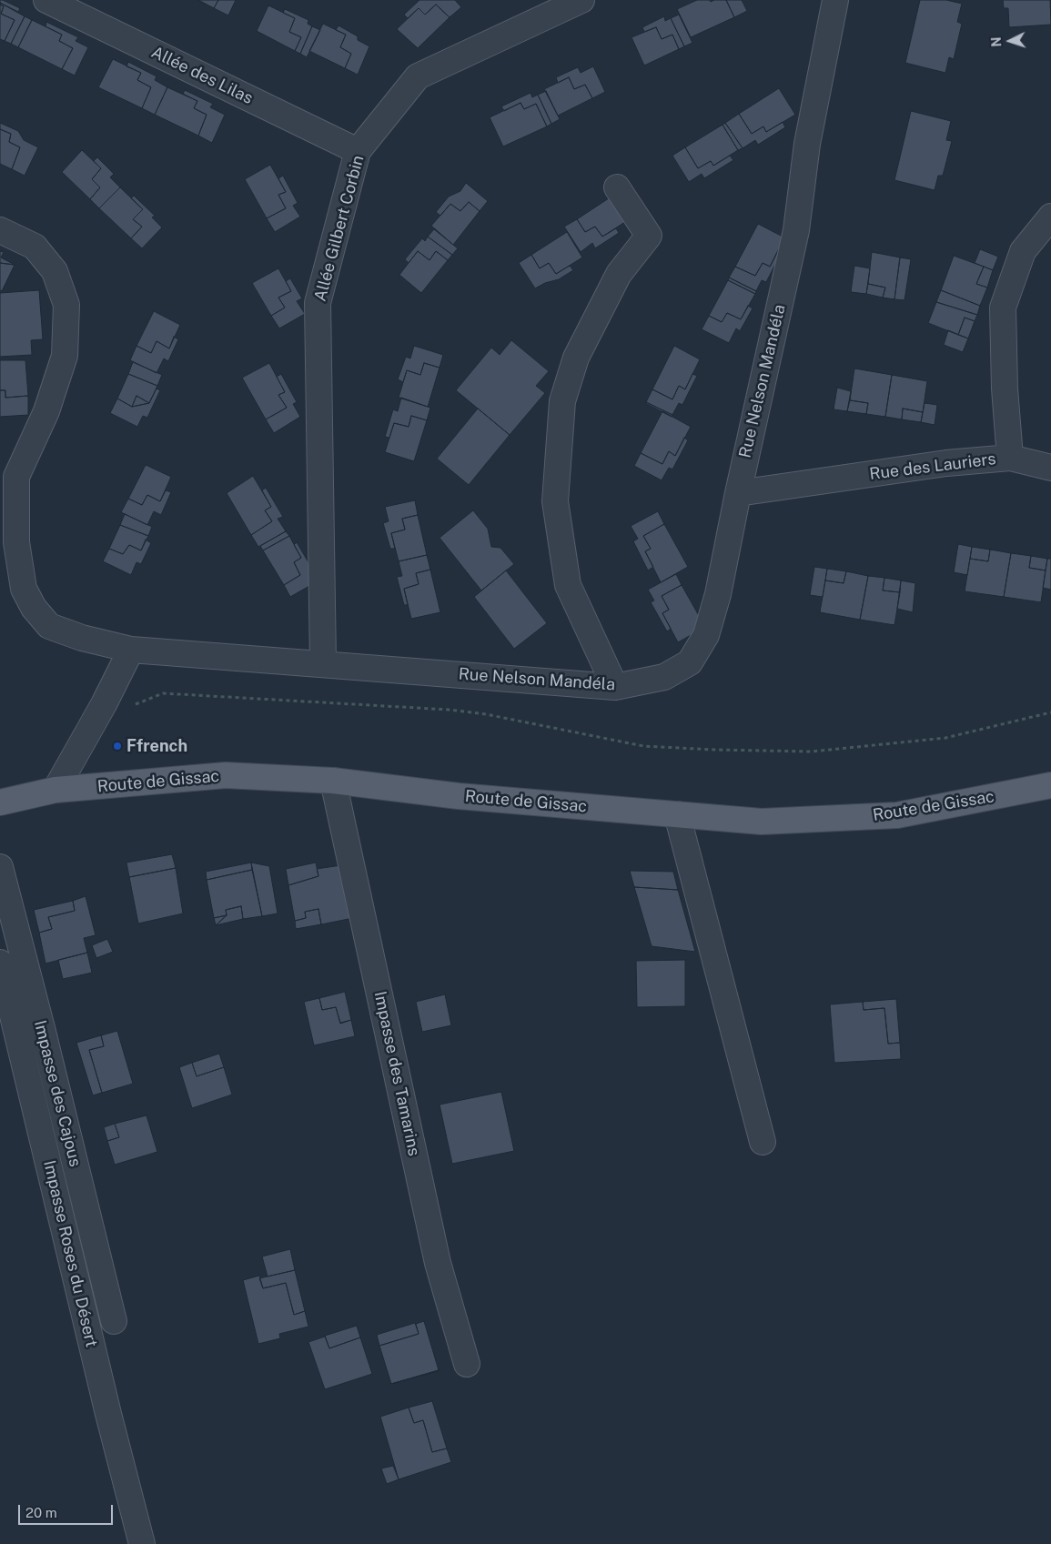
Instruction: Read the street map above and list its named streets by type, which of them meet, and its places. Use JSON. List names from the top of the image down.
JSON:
{
  "streets": {
    "main road": ["Route de Gissac"],
    "street": [
      "Allée des Lilas",
      "Allée Gilbert Corbin",
      "Rue Nelson Mandéla",
      "Rue des Lauriers",
      "Impasse des Tamarins",
      "Impasse des Cajous",
      "Impasse Roses du Désert"
    ]
  },
  "crossings": [
    ["Allée des Lilas", "Allée Gilbert Corbin"],
    ["Allée Gilbert Corbin", "Rue Nelson Mandéla"],
    ["Rue Nelson Mandéla", "Rue des Lauriers"],
    ["Route de Gissac", "Impasse des Tamarins"]
  ],
  "places": ["Ffrench"],
  "scale_bar": "20 m",
  "north": "left"
}
